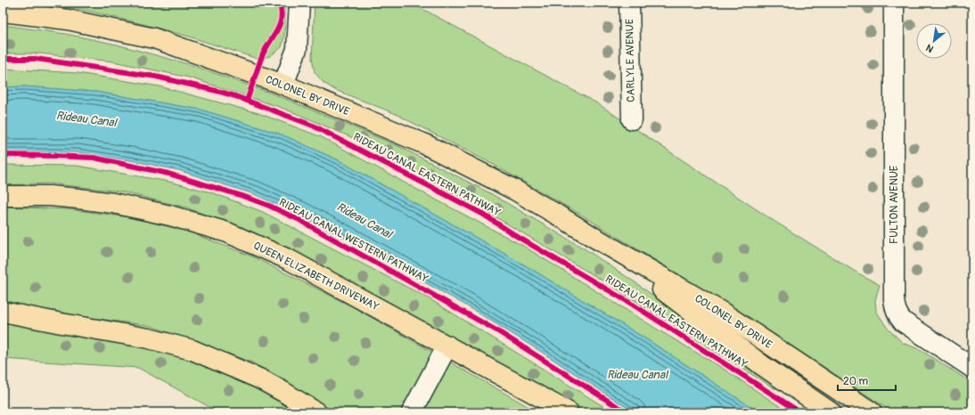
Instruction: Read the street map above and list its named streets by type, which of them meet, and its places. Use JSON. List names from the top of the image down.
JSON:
{
  "streets": {
    "main road": ["COLONEL BY DRIVE", "QUEEN ELIZABETH DRIVEWAY"],
    "street": ["CARLYLE AVENUE", "FULTON AVENUE"],
    "cycle path": ["RIDEAU CANAL EASTERN PATHWAY", "RIDEAU CANAL WESTERN PATHWAY"]
  },
  "water": ["Rideau Canal"],
  "scale_bar": "20 m",
  "north": "bottom left"
}
